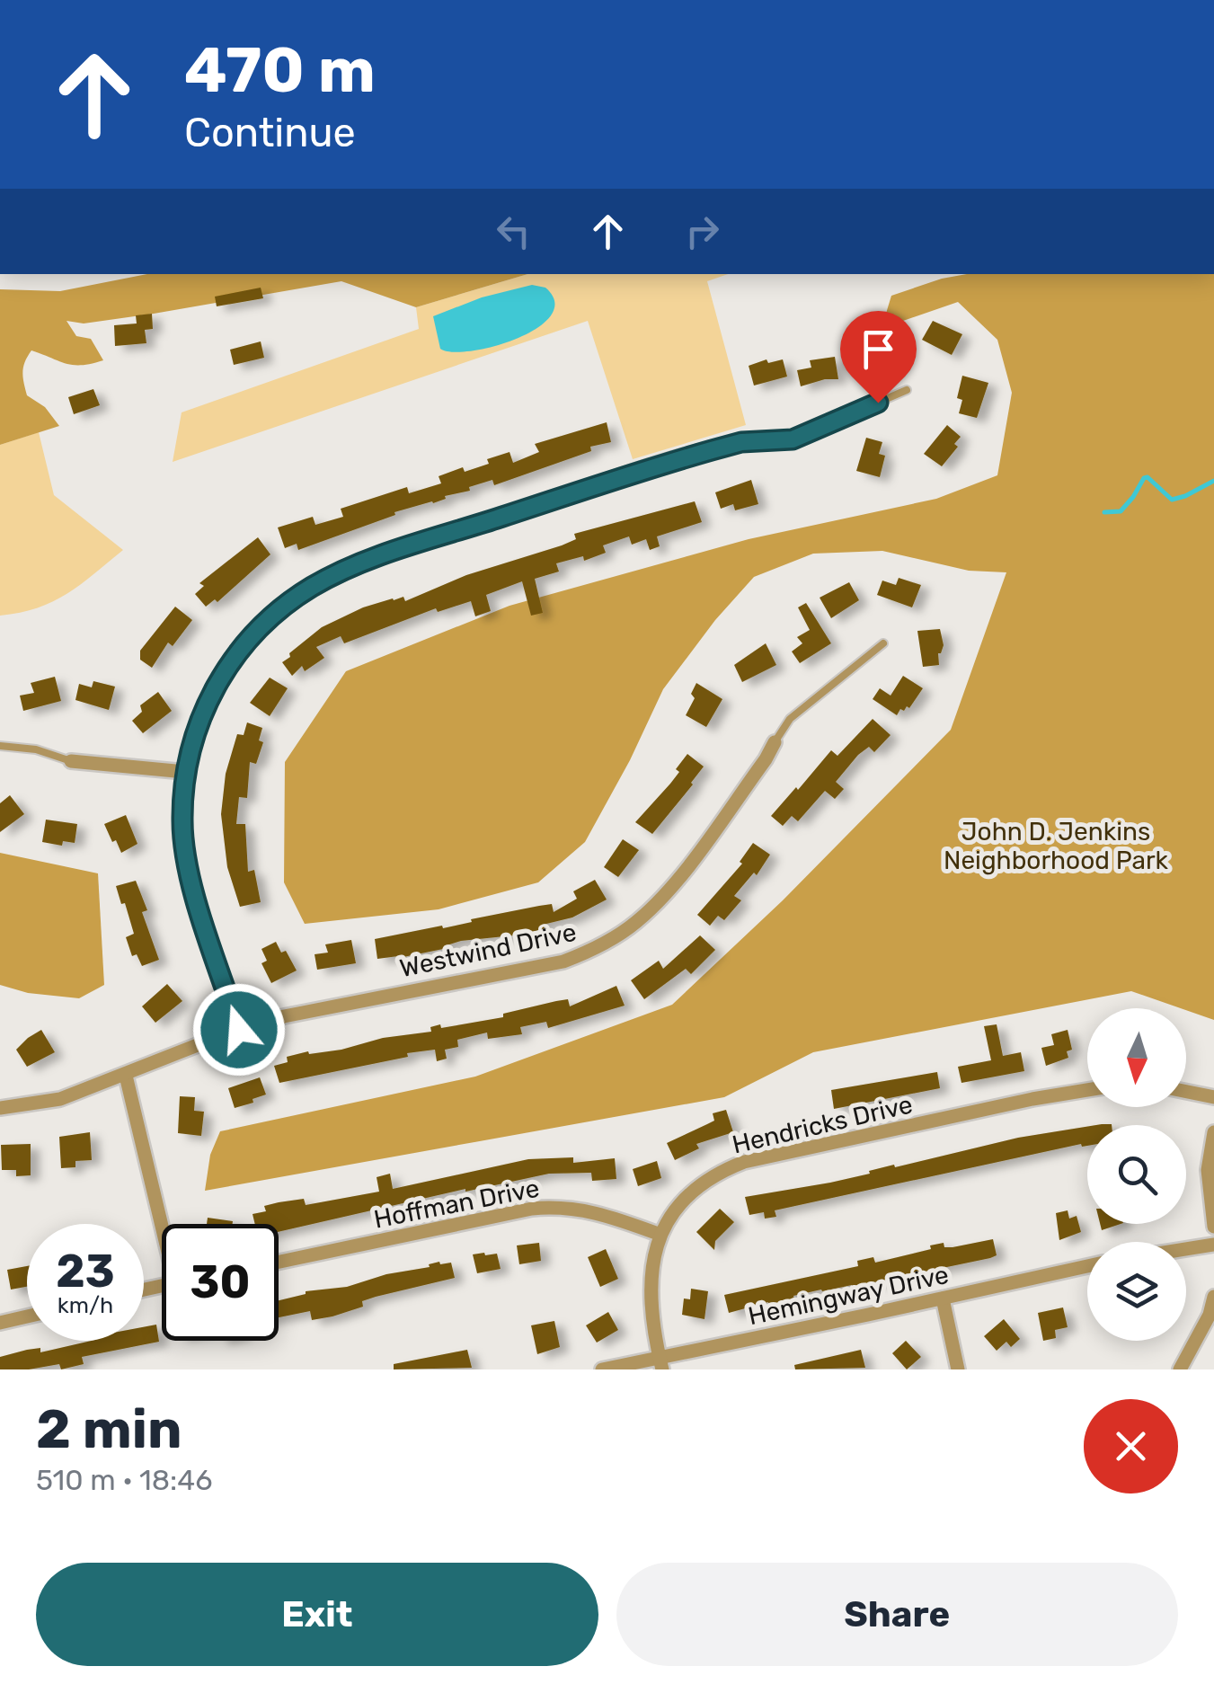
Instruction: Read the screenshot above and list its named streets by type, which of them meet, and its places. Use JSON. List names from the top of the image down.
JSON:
{
  "streets": {
    "street": [
      "Westwind Drive",
      "Hendricks Drive",
      "Hoffman Drive",
      "Hemingway Drive"
    ]
  },
  "crossings": [
    ["Hendricks Drive", "Hoffman Drive"],
    ["Hendricks Drive", "Hemingway Drive"]
  ],
  "parks": ["John D. Jenkins Neighborhood Park"],
  "north": "bottom",
  "page": {
    "turn": ["470 m", "Continue"],
    "speed": "23 km/h",
    "limit": "30",
    "heading": ["2 min", "510 m · 18:46"],
    "buttons": ["Exit", "Share"]
  }
}
